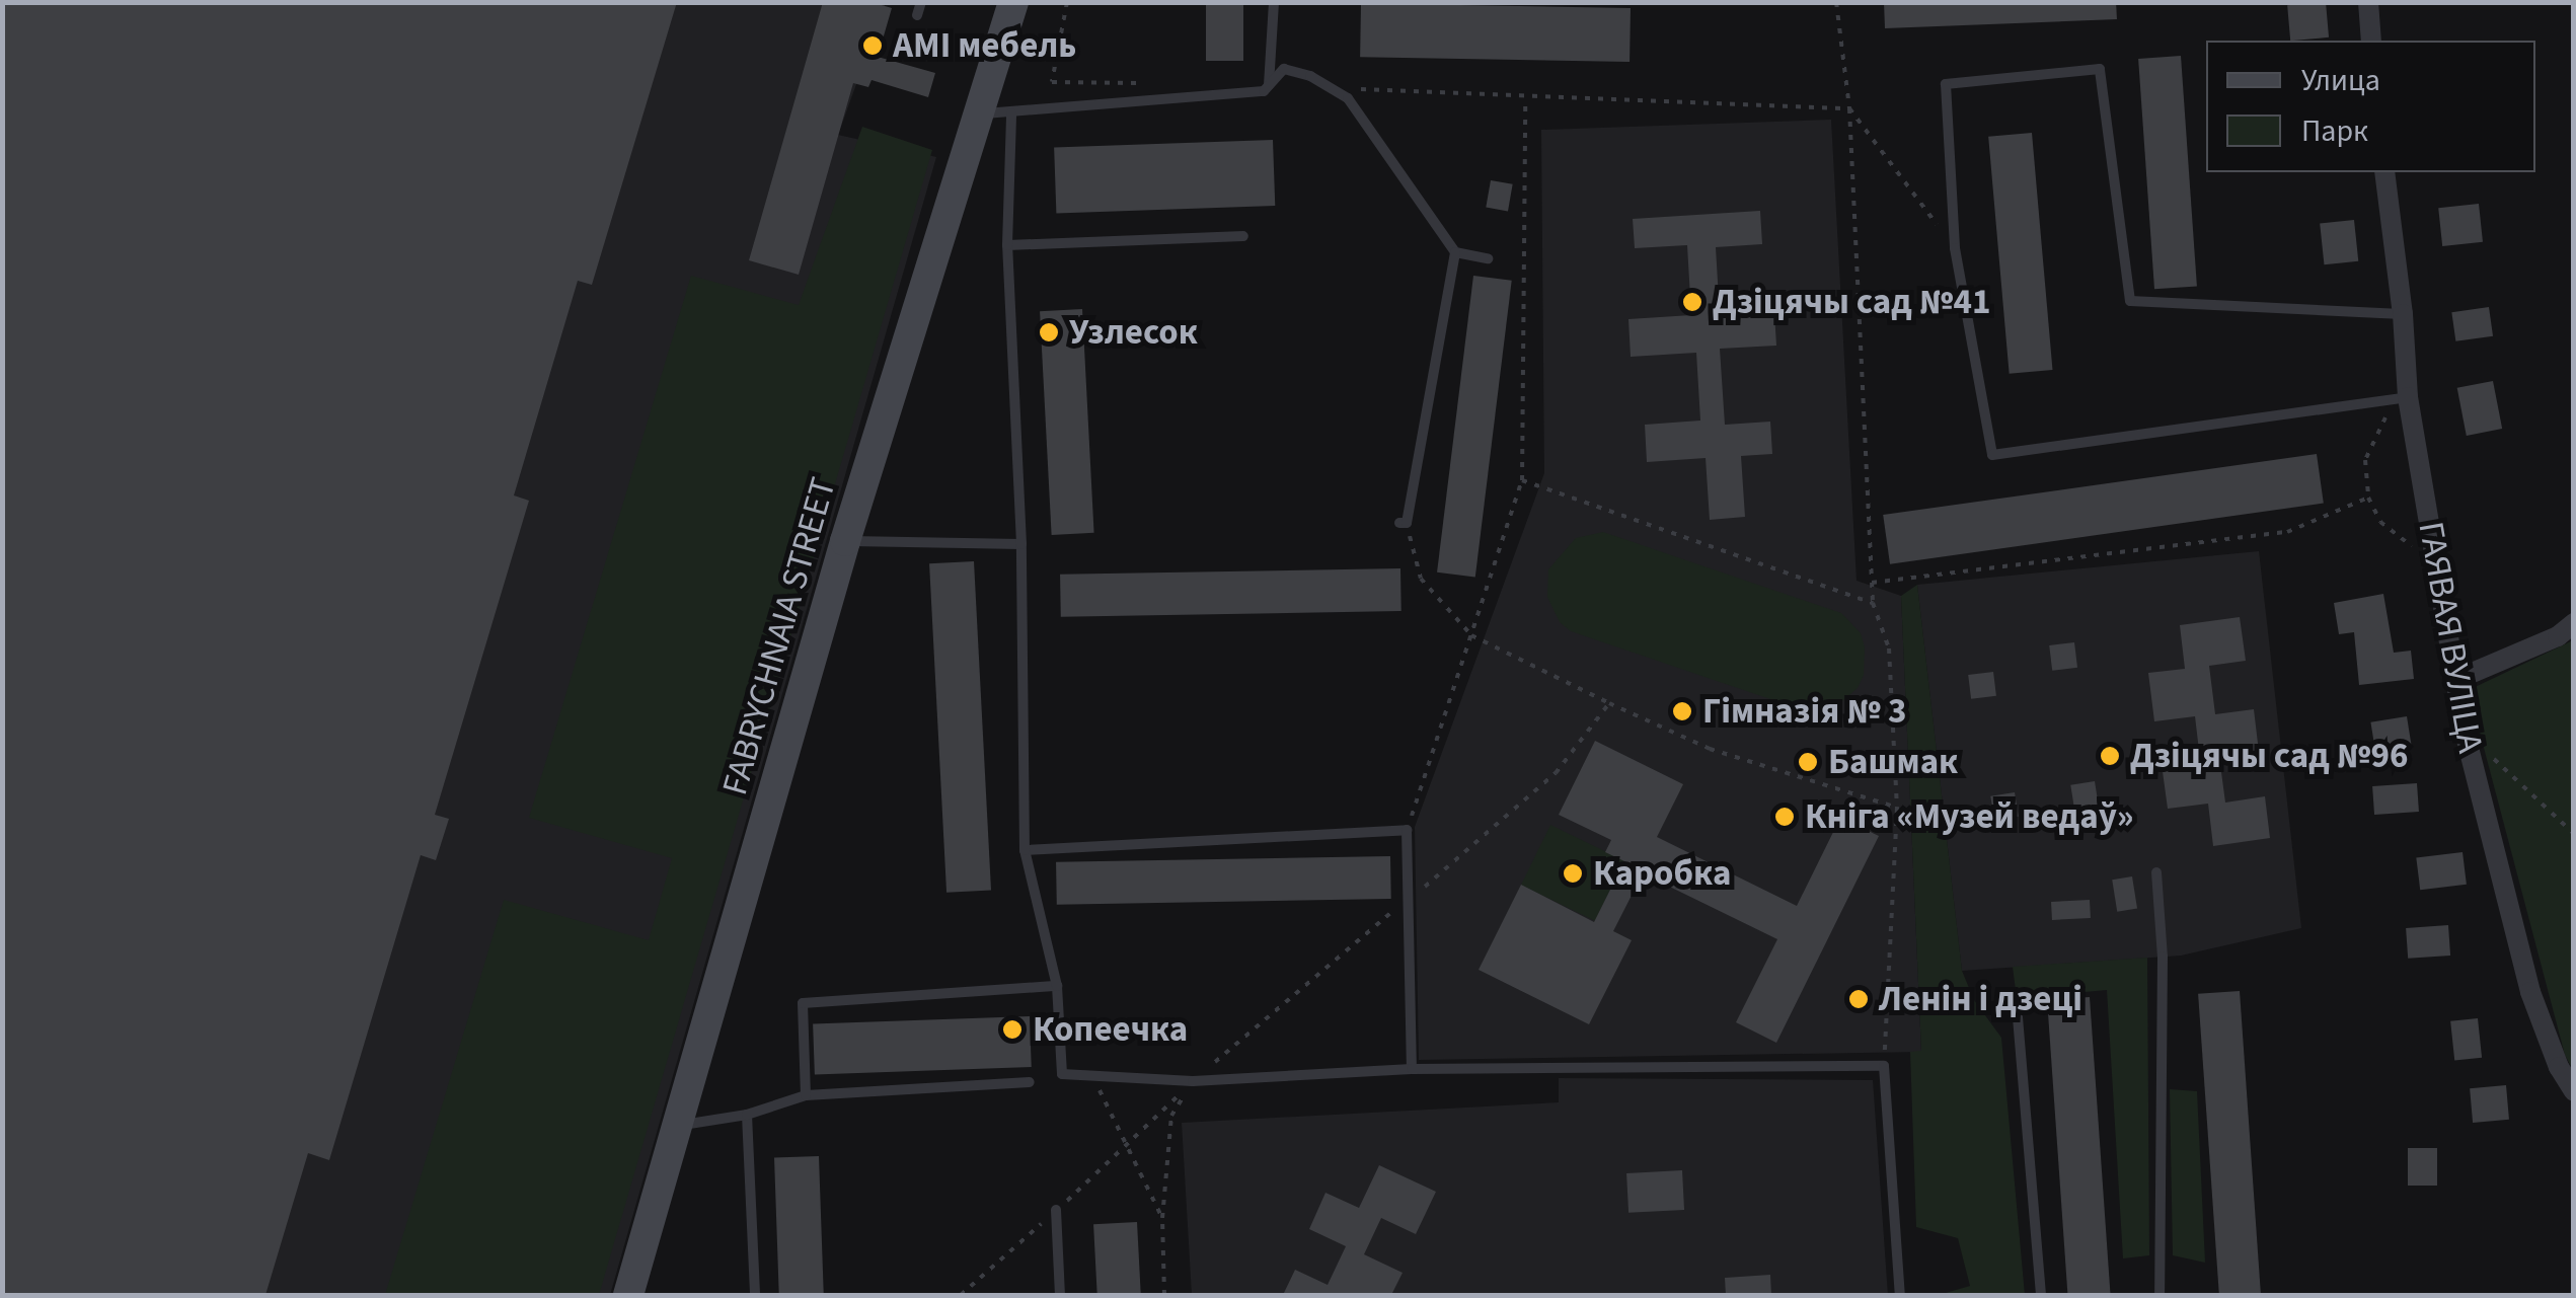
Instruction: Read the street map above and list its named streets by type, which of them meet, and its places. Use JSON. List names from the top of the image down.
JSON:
{
  "streets": {
    "main road": ["FABRYCHNAIA STREET"],
    "street": ["ГАЯВАЯ ВУЛІЦА"]
  },
  "places": [
    "AMI мебель",
    "Дзіцячы сад №41",
    "Узлесок",
    "Гімназія № 3",
    "Дзіцячы сад №96",
    "Башмак",
    "Кніга «Музей ведаў»",
    "Каробка",
    "Ленін і дзеці",
    "Копеечка"
  ],
  "legend": ["Улица", "Парк"]
}
